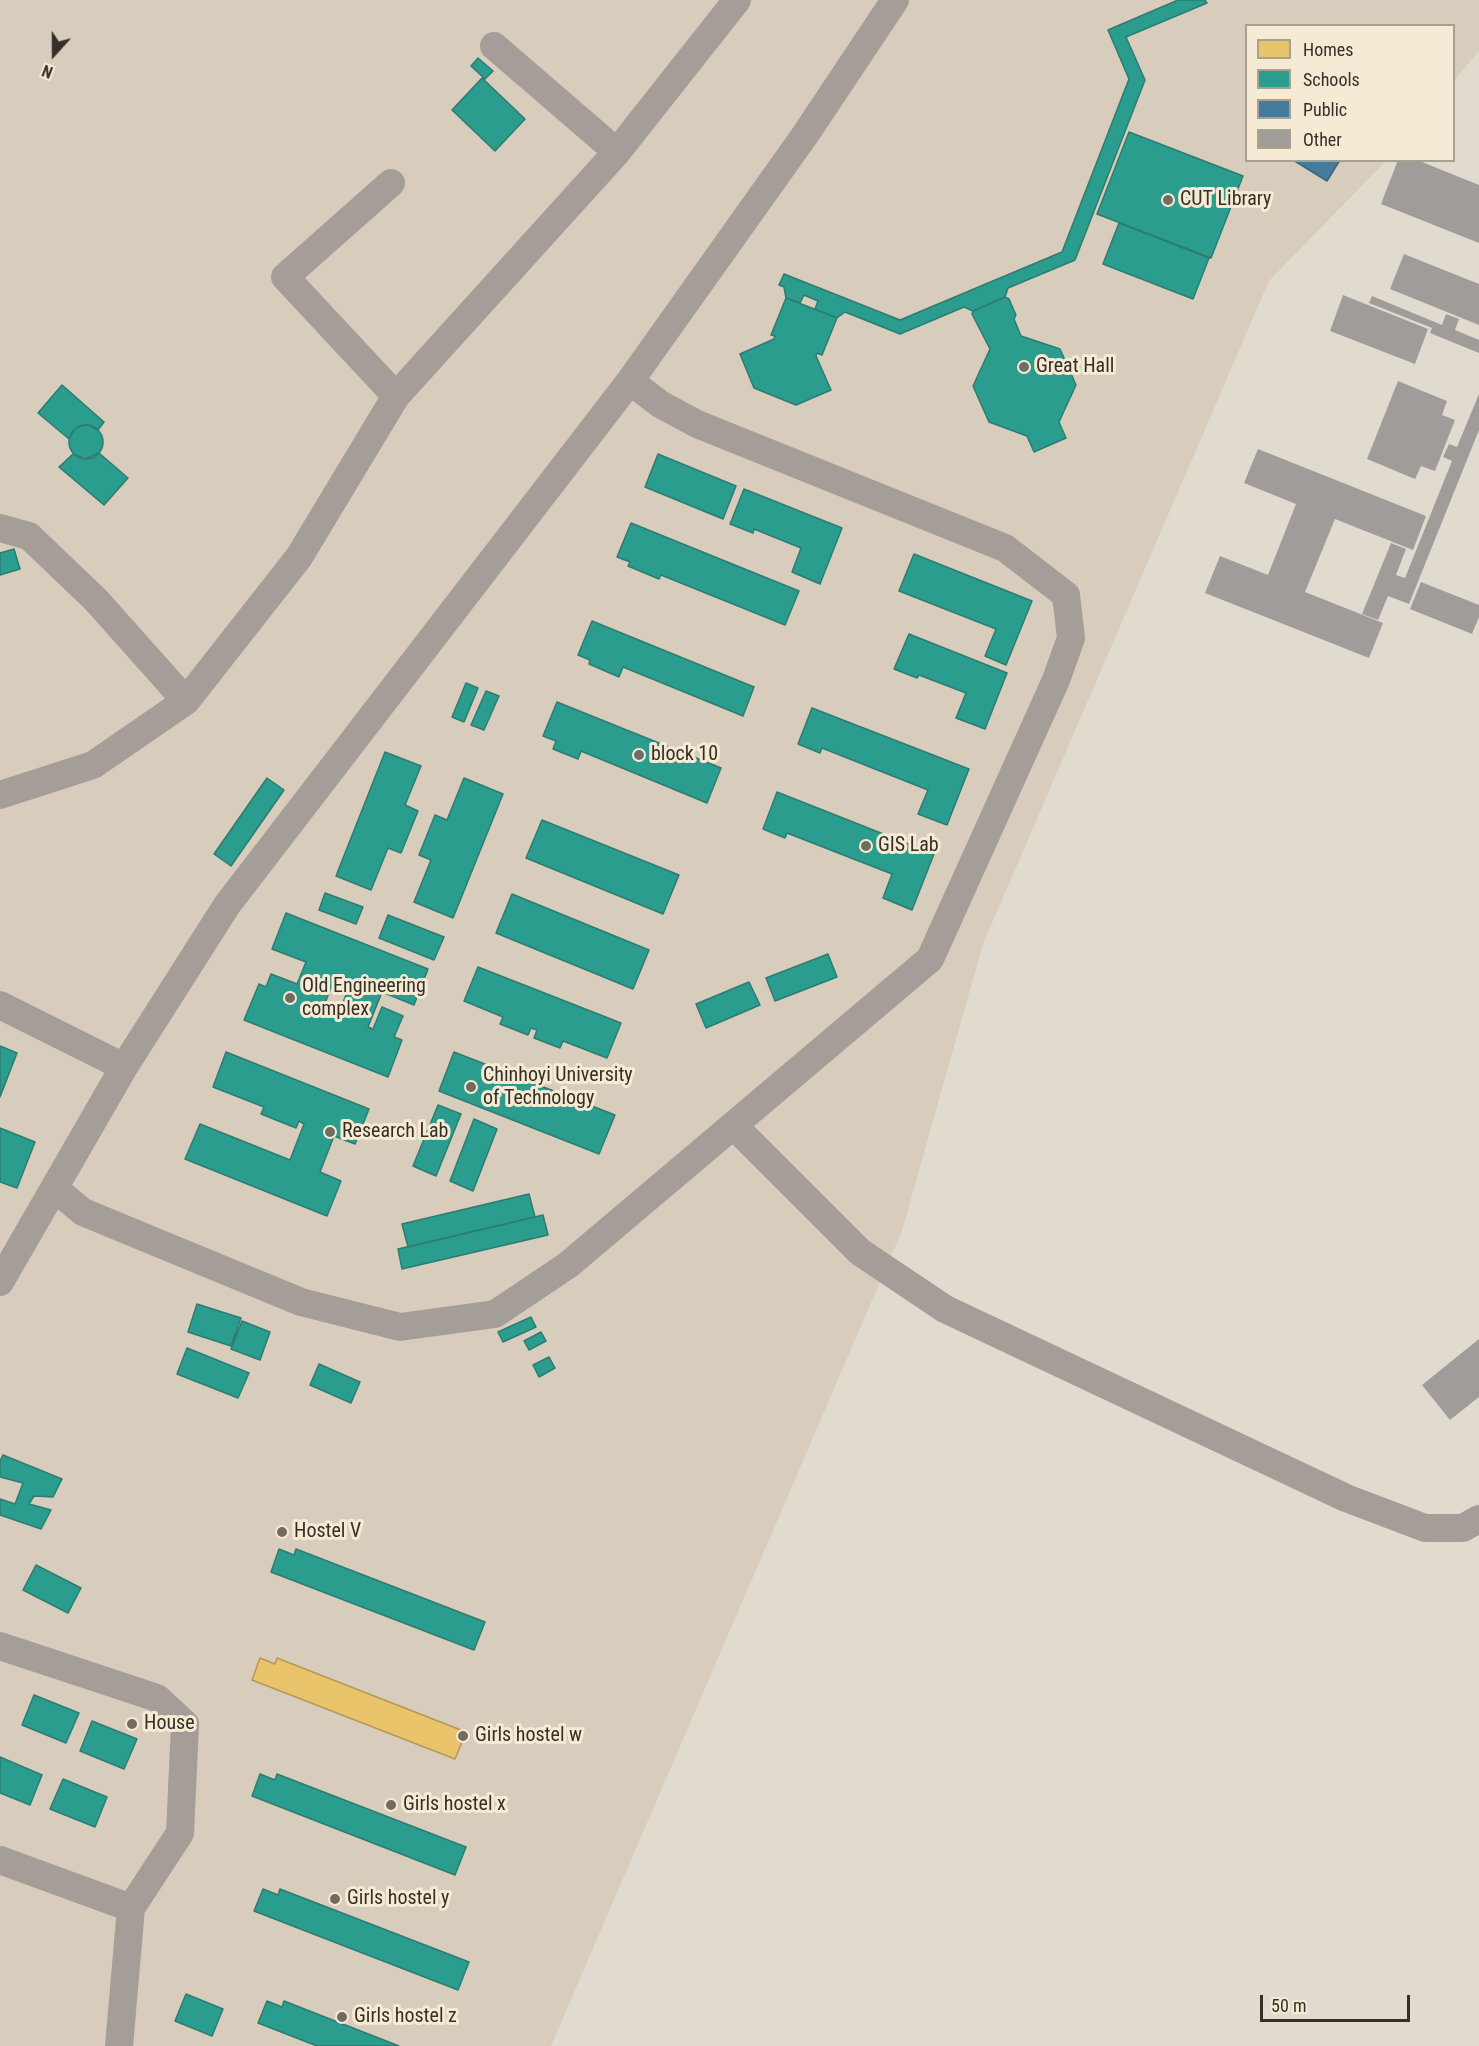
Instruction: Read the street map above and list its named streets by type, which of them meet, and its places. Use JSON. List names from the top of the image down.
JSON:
{
  "places": [
    "CUT Library",
    "Great Hall",
    "block 10",
    "GIS Lab",
    "Old Engineering complex",
    "Chinhoyi University of Technology",
    "Research Lab",
    "Hostel V",
    "House",
    "Girls hostel w",
    "Girls hostel x",
    "Girls hostel y",
    "Girls hostel z"
  ],
  "legend": [
    "Homes",
    "Schools",
    "Public",
    "Other"
  ],
  "scale_bar": "50 m",
  "north": "bottom"
}
